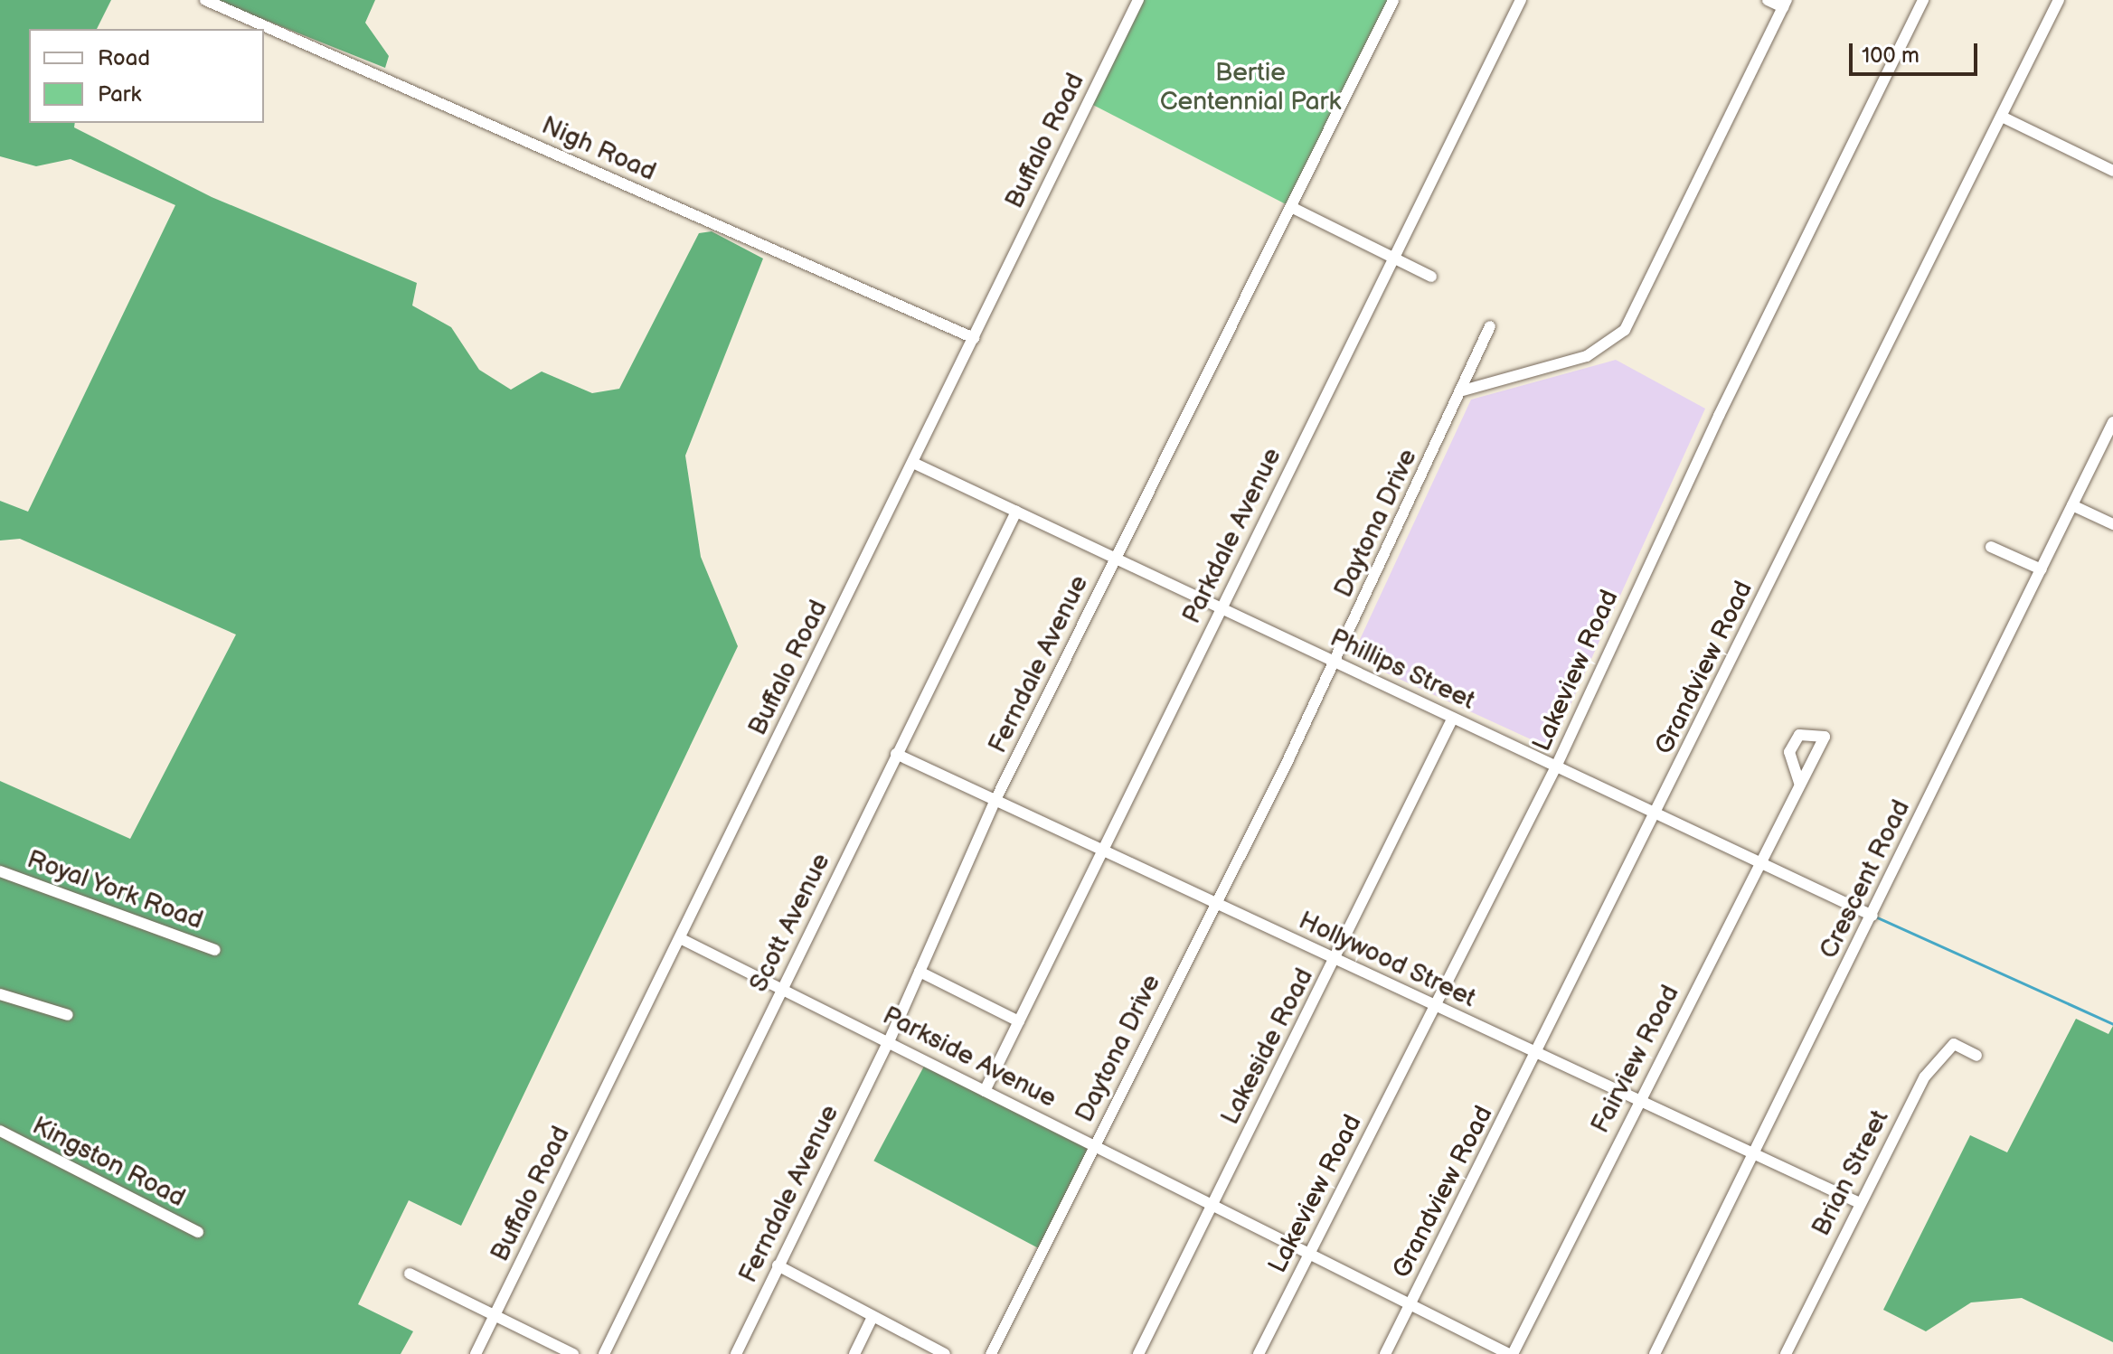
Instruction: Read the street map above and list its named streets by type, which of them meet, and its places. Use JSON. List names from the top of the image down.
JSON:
{
  "streets": {
    "street": [
      "Buffalo Road",
      "Nigh Road",
      "Daytona Drive",
      "Parkdale Avenue",
      "Ferndale Avenue",
      "Grandview Road",
      "Phillips Street",
      "Lakeview Road",
      "Crescent Road",
      "Royal York Road",
      "Scott Avenue",
      "Hollywood Street",
      "Lakeside Road",
      "Parkside Avenue",
      "Fairview Road",
      "Kingston Road",
      "Brian Street"
    ]
  },
  "crossings": [
    ["Buffalo Road", "Nigh Road"],
    ["Buffalo Road", "Phillips Street"],
    ["Buffalo Road", "Parkside Avenue"],
    ["Daytona Drive", "Phillips Street"],
    ["Daytona Drive", "Hollywood Street"],
    ["Daytona Drive", "Parkside Avenue"],
    ["Parkdale Avenue", "Phillips Street"],
    ["Parkdale Avenue", "Hollywood Street"],
    ["Parkdale Avenue", "Parkside Avenue"],
    ["Ferndale Avenue", "Phillips Street"],
    ["Ferndale Avenue", "Hollywood Street"],
    ["Ferndale Avenue", "Parkside Avenue"],
    ["Grandview Road", "Phillips Street"],
    ["Grandview Road", "Hollywood Street"],
    ["Grandview Road", "Parkside Avenue"],
    ["Phillips Street", "Lakeview Road"],
    ["Phillips Street", "Crescent Road"],
    ["Phillips Street", "Scott Avenue"],
    ["Phillips Street", "Lakeside Road"],
    ["Phillips Street", "Fairview Road"],
    ["Lakeview Road", "Hollywood Street"],
    ["Lakeview Road", "Parkside Avenue"],
    ["Crescent Road", "Hollywood Street"],
    ["Scott Avenue", "Hollywood Street"],
    ["Scott Avenue", "Parkside Avenue"],
    ["Hollywood Street", "Lakeside Road"],
    ["Hollywood Street", "Fairview Road"],
    ["Hollywood Street", "Brian Street"],
    ["Lakeside Road", "Parkside Avenue"],
    ["Parkside Avenue", "Fairview Road"]
  ],
  "parks": ["Bertie Centennial Park"],
  "legend": ["Road", "Park"],
  "scale_bar": "100 m"
}
